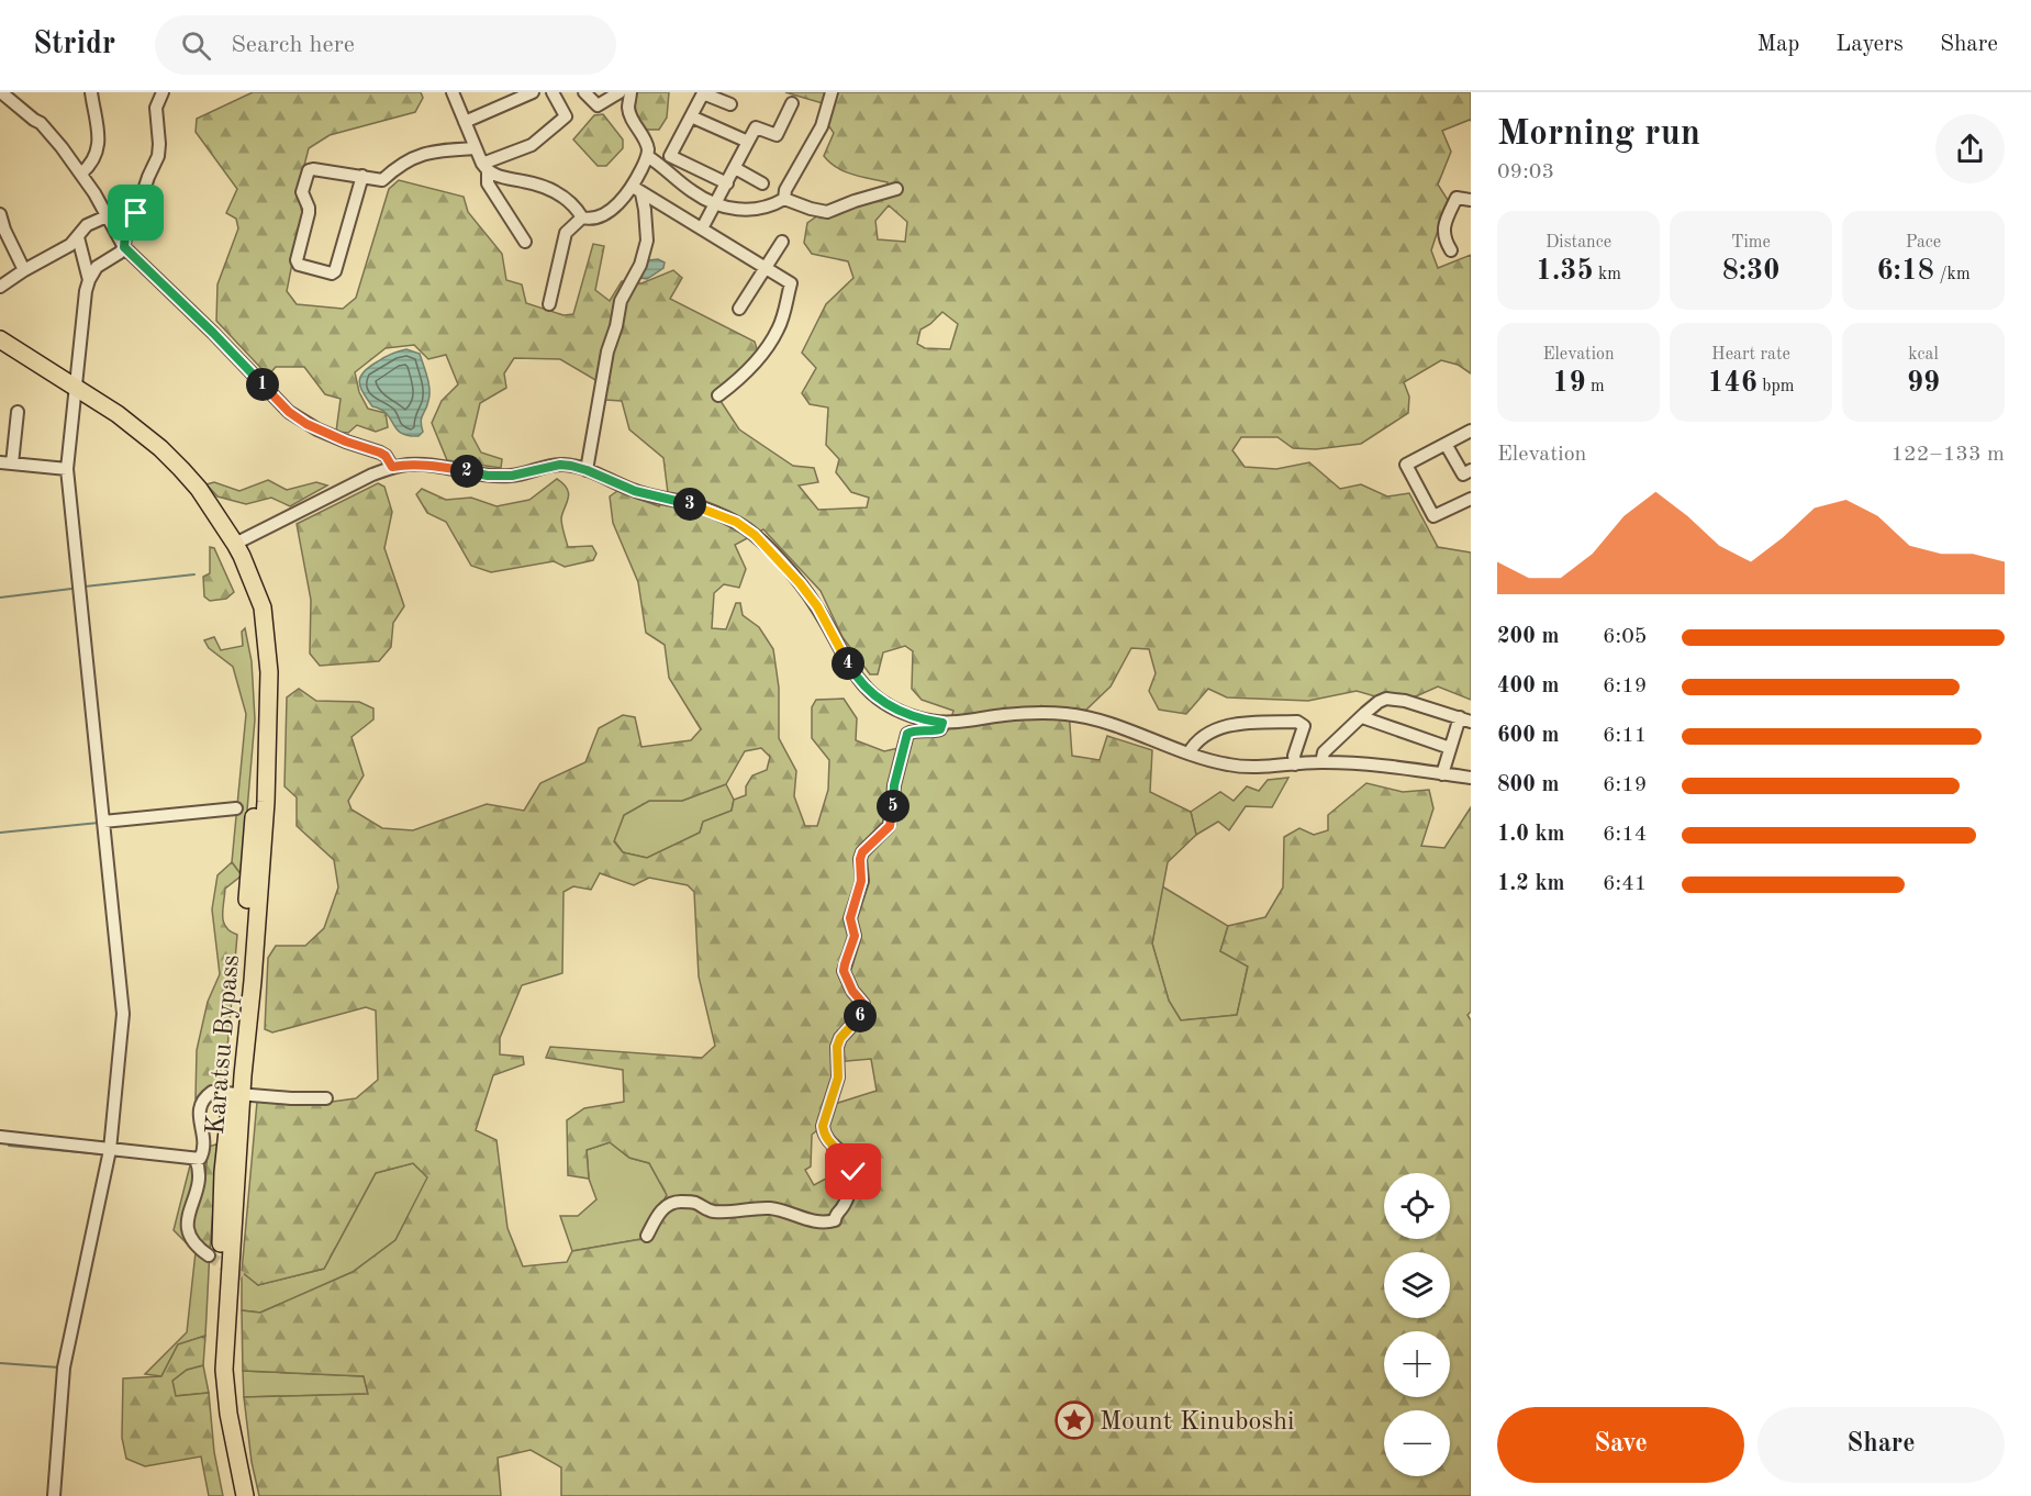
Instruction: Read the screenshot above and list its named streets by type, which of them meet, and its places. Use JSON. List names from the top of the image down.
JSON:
{
  "streets": {
    "highway": ["Karatsu Bypass"]
  },
  "places": {
    "place": ["Mount Kinuboshi"]
  },
  "page": {
    "header": "Stridr",
    "search": "Search here",
    "nav": ["Map", "Layers", "Share"],
    "heading": ["Morning run", "09:03"],
    "stats": [
      ["Distance", "1.35 km"],
      ["Time", "8:30"],
      ["Pace", "6:18 /km"],
      ["Elevation", "19 m"],
      ["Heart rate", "146 bpm"],
      ["kcal", "99"]
    ],
    "pins": [
      "1",
      "2",
      "3",
      "4",
      "5",
      "6"
    ],
    "chart": ["Elevation", "122–133 m"],
    "list": [
      {
        "name": "200 m",
        "note": "6:05"
      },
      {
        "name": "400 m",
        "note": "6:19"
      },
      {
        "name": "600 m",
        "note": "6:11"
      },
      {
        "name": "800 m",
        "note": "6:19"
      },
      {
        "name": "1.0 km",
        "note": "6:14"
      },
      {
        "name": "1.2 km",
        "note": "6:41"
      }
    ],
    "map_buttons": ["+", "−"],
    "buttons": ["Save", "Share"]
  }
}
